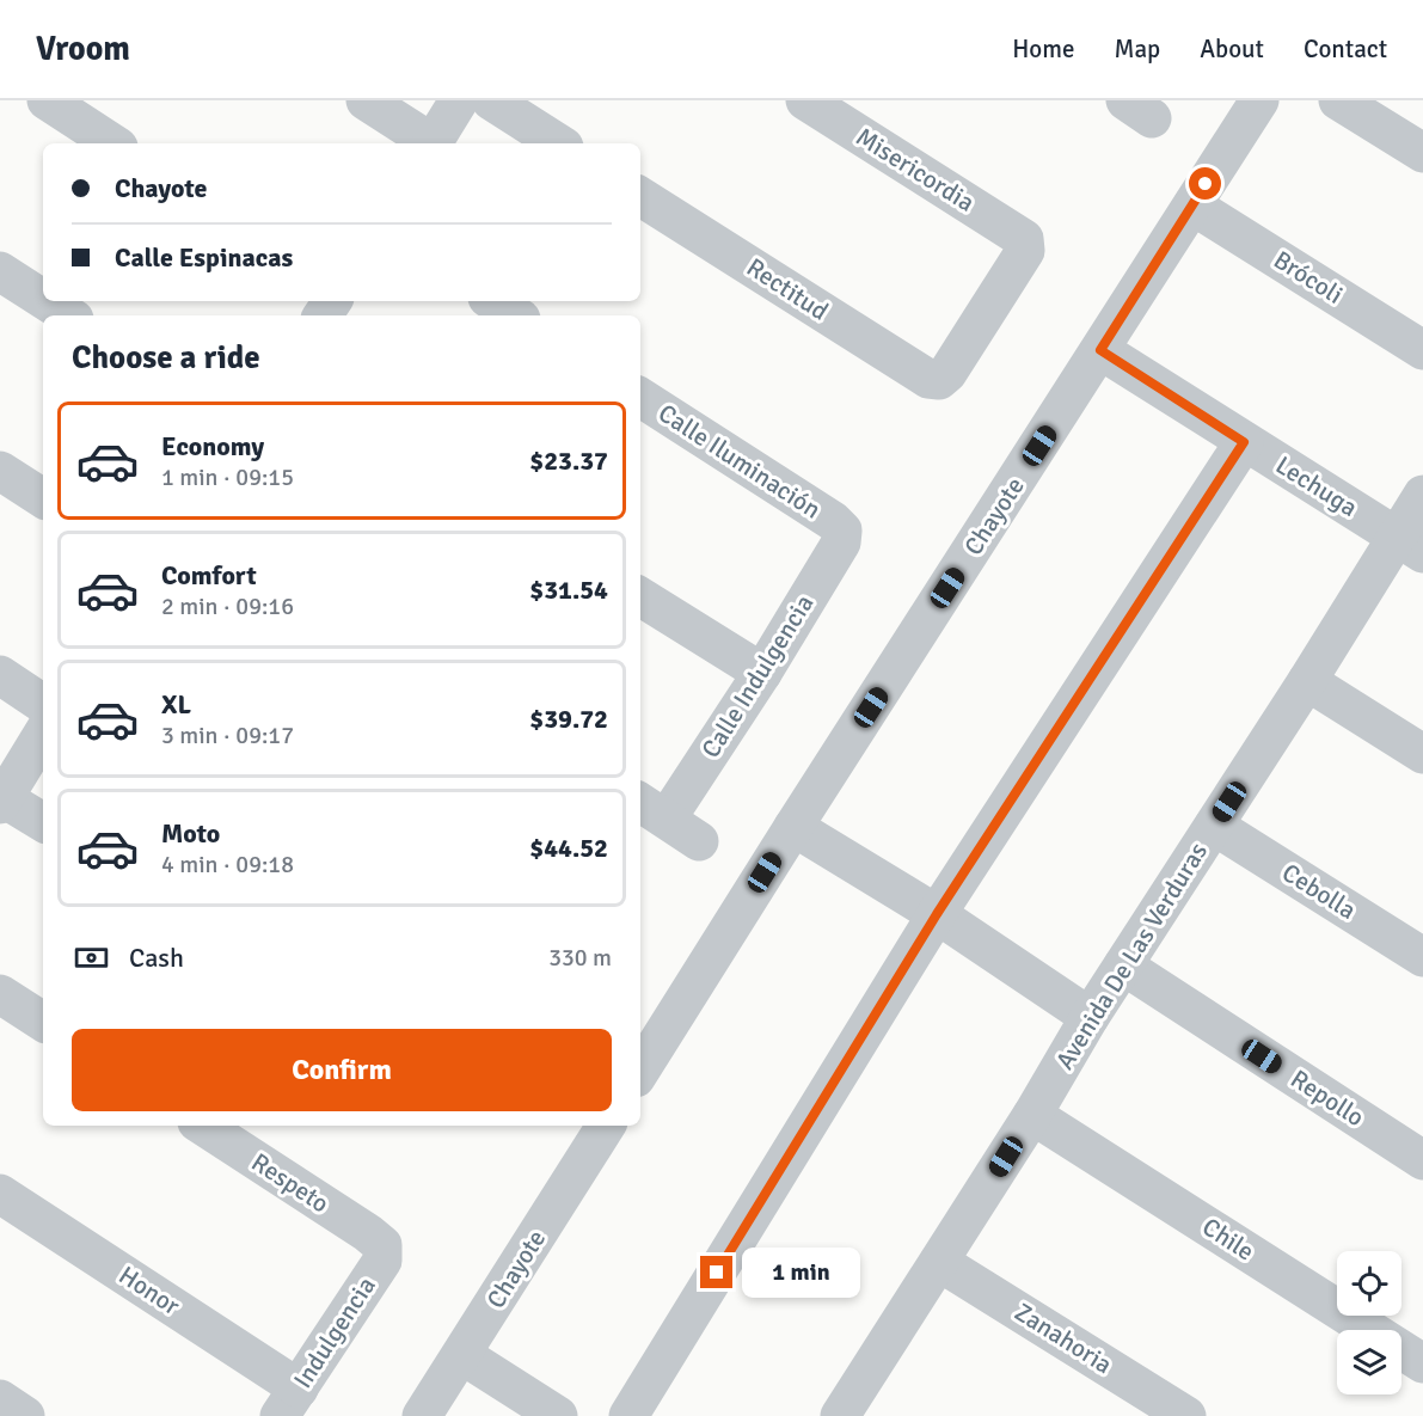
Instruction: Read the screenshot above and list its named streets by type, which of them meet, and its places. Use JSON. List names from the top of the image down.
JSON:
{
  "streets": {
    "street": [
      "Misericordia",
      "Brócoli",
      "Rectitud",
      "Calle Iluminación",
      "Lechuga",
      "Chayote",
      "Calle Indulgencia",
      "Cebolla",
      "Avenida De Las Verduras",
      "Repollo",
      "Respeto",
      "Chile",
      "Honor",
      "Indulgencia",
      "Zanahoria"
    ]
  },
  "crossings": [
    ["Misericordia", "Rectitud"],
    ["Brócoli", "Chayote"],
    ["Calle Iluminación", "Calle Indulgencia"],
    ["Lechuga", "Chayote"],
    ["Lechuga", "Avenida De Las Verduras"],
    ["Cebolla", "Avenida De Las Verduras"],
    ["Avenida De Las Verduras", "Repollo"],
    ["Avenida De Las Verduras", "Chile"],
    ["Avenida De Las Verduras", "Zanahoria"],
    ["Respeto", "Indulgencia"],
    ["Honor", "Indulgencia"]
  ],
  "page": {
    "header": "Vroom",
    "nav": [
      "Home",
      "Map",
      "About",
      "Contact"
    ],
    "banner": ["Chayote", "Calle Espinacas"],
    "heading": "Choose a ride",
    "list": [
      {
        "name": "Economy",
        "note": "1 min · 09:15",
        "value": "$23.37"
      },
      {
        "name": "Comfort",
        "note": "2 min · 09:16",
        "value": "$31.54"
      },
      {
        "name": "XL",
        "note": "3 min · 09:17",
        "value": "$39.72"
      },
      {
        "name": "Moto",
        "note": "4 min · 09:18",
        "value": "$44.52"
      }
    ],
    "pay": ["Cash", "330 m"],
    "buttons": "Confirm",
    "bubble": "1 min"
  }
}
